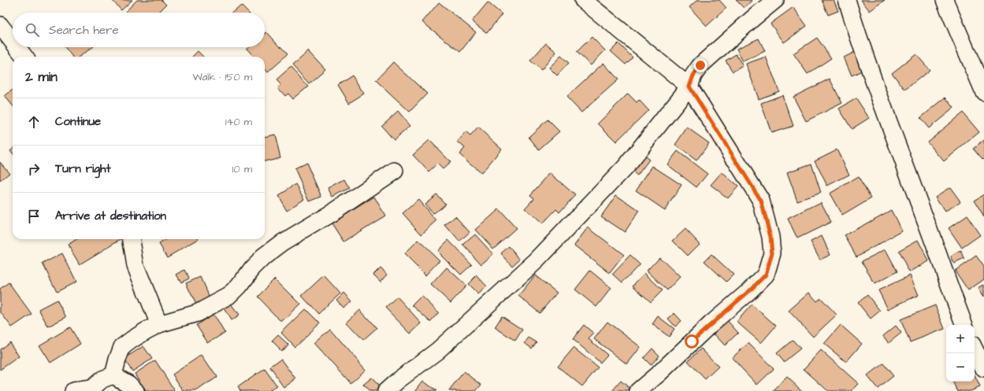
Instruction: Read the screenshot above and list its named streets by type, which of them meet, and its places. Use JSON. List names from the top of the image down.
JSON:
{
  "page": {
    "search": "Search here",
    "heading": ["2 min", "Walk · 150 m"],
    "list": [
      ["Continue", "140 m"],
      ["Turn right", "10 m"],
      "Arrive at destination"
    ],
    "map_buttons": ["+", "−"]
  }
}
